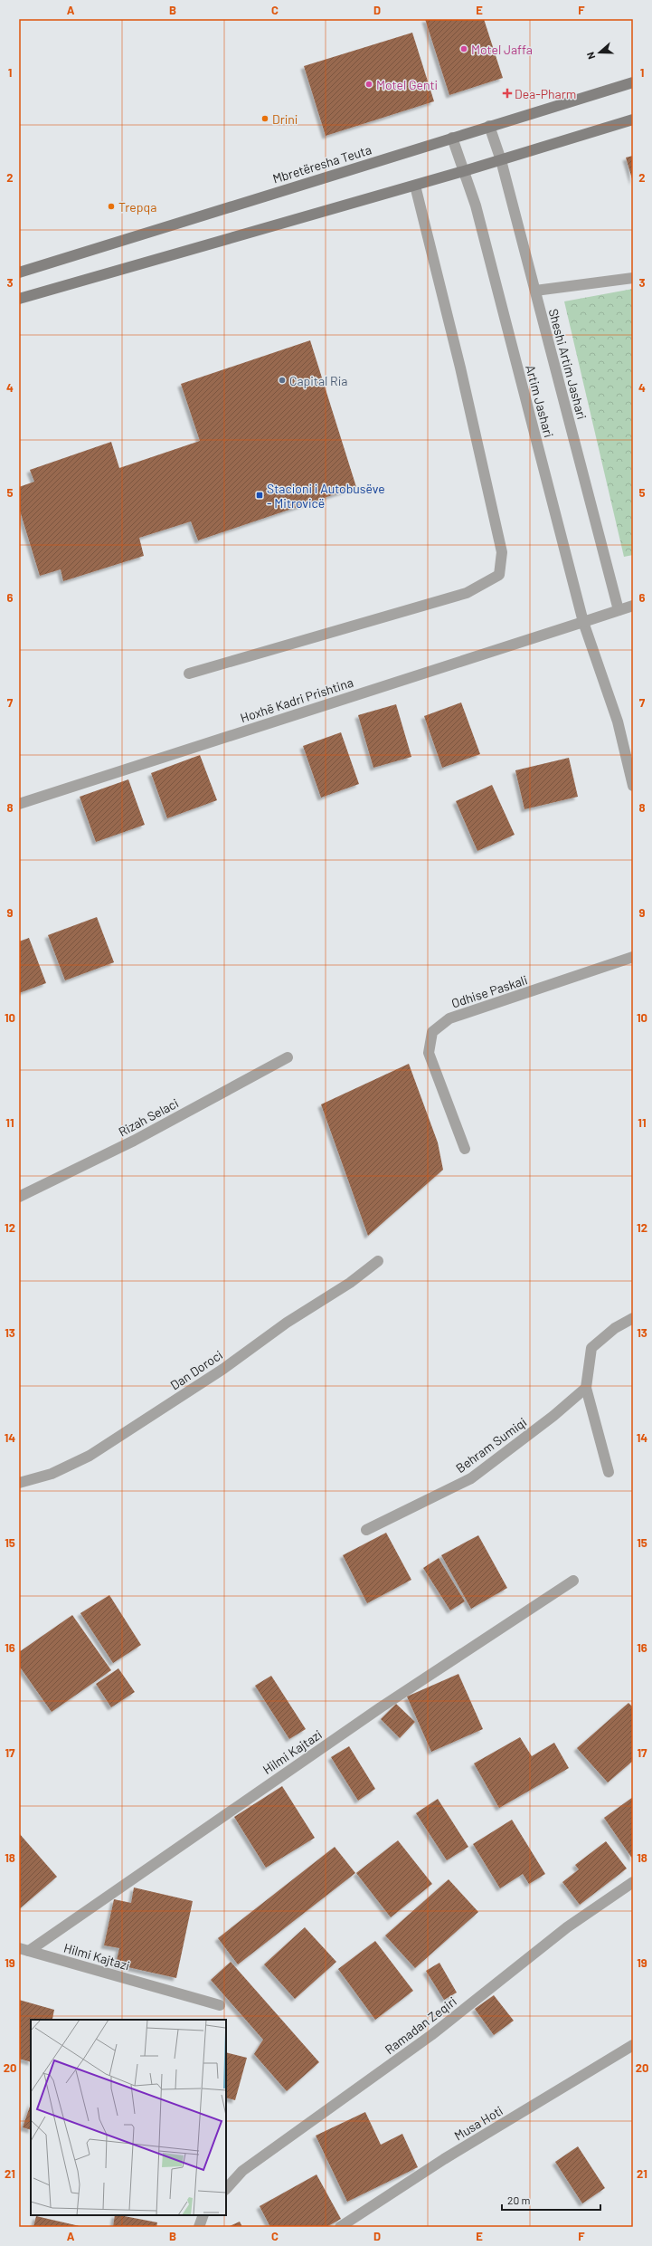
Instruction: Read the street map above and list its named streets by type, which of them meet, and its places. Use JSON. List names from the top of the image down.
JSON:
{
  "streets": {
    "main road": ["Mbretëresha Teuta"],
    "street": [
      "Sheshi Artim Jashari",
      "Artim Jashari",
      "Hoxhë Kadri Prishtina",
      "Odhise Paskali",
      "Rizah Selaci",
      "Dan Doroci",
      "Behram Sumiqi",
      "Hilmi Kajtazi",
      "Ramadan Zeqiri",
      "Musa Hoti"
    ]
  },
  "crossings": [
    ["Mbretëresha Teuta", "Sheshi Artim Jashari"],
    ["Mbretëresha Teuta", "Artim Jashari"],
    ["Artim Jashari", "Hoxhë Kadri Prishtina"]
  ],
  "places": {
    "other": [
      "Motel Jaffa",
      "Motel Genti",
      "Drini",
      "Trepqa",
      "Capital Ria"
    ],
    "health": ["Dea-Pharm"],
    "transit": ["Stacioni i Autobusëve - Mitrovicë"]
  },
  "scale_bar": "20 m",
  "north": "left",
  "grid": {
    "columns": [
      "A",
      "B",
      "C",
      "D",
      "E",
      "F"
    ],
    "rows": [
      "1",
      "2",
      "3",
      "4",
      "5",
      "6",
      "7",
      "8",
      "9",
      "10",
      "11",
      "12",
      "13",
      "14",
      "15",
      "16",
      "17",
      "18",
      "19",
      "20",
      "21"
    ]
  }
}
